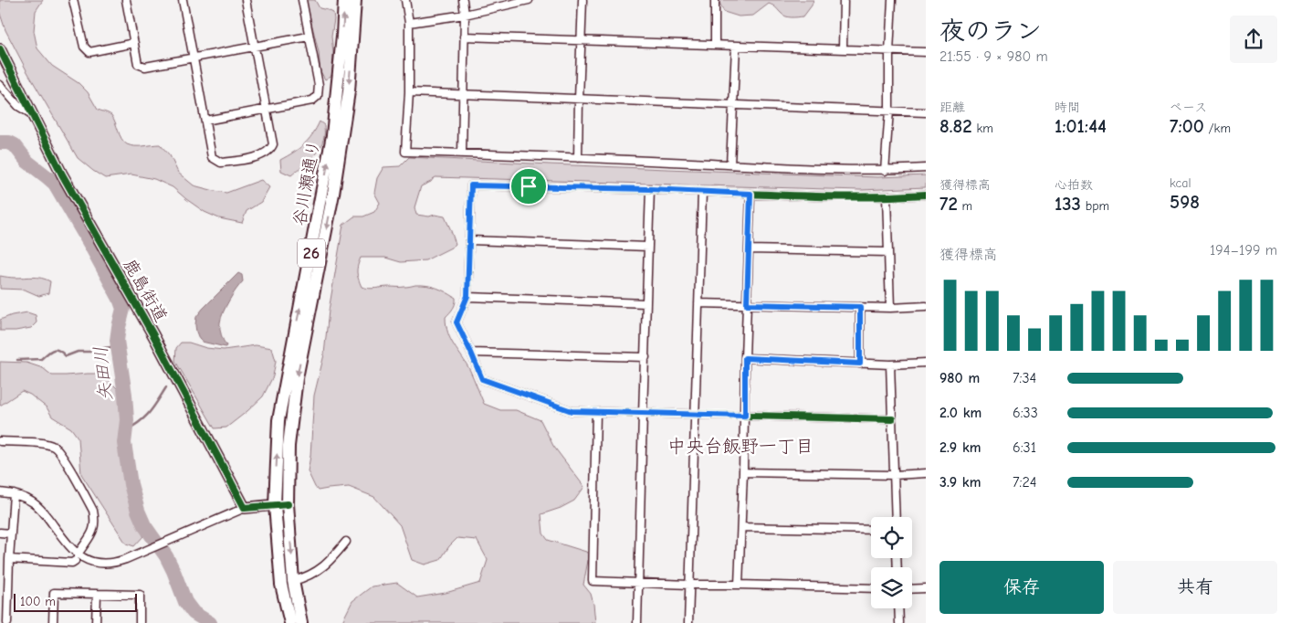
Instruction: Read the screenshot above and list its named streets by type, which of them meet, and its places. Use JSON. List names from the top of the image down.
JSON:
{
  "streets": {
    "main road": ["谷川瀬通り", "26"],
    "street": ["鹿島街道"]
  },
  "crossings": [
    ["谷川瀬通り", "26"]
  ],
  "districts": ["中央台飯野一丁目"],
  "water": ["矢田川"],
  "scale_bar": "100 m",
  "page": {
    "heading": ["夜のラン", "21:55 · 9 × 980 m"],
    "stats": [
      ["距離", "8.82 km"],
      ["時間", "1:01:44"],
      ["ペース", "7:00 /km"],
      ["獲得標高", "72 m"],
      ["心拍数", "133 bpm"],
      ["kcal", "598"]
    ],
    "chart": ["獲得標高", "194–199 m"],
    "list": [
      {
        "name": "980 m",
        "note": "7:34"
      },
      {
        "name": "2.0 km",
        "note": "6:33"
      },
      {
        "name": "2.9 km",
        "note": "6:31"
      },
      {
        "name": "3.9 km",
        "note": "7:24"
      }
    ],
    "buttons": ["保存", "共有"],
    "scale": "100 m"
  }
}
